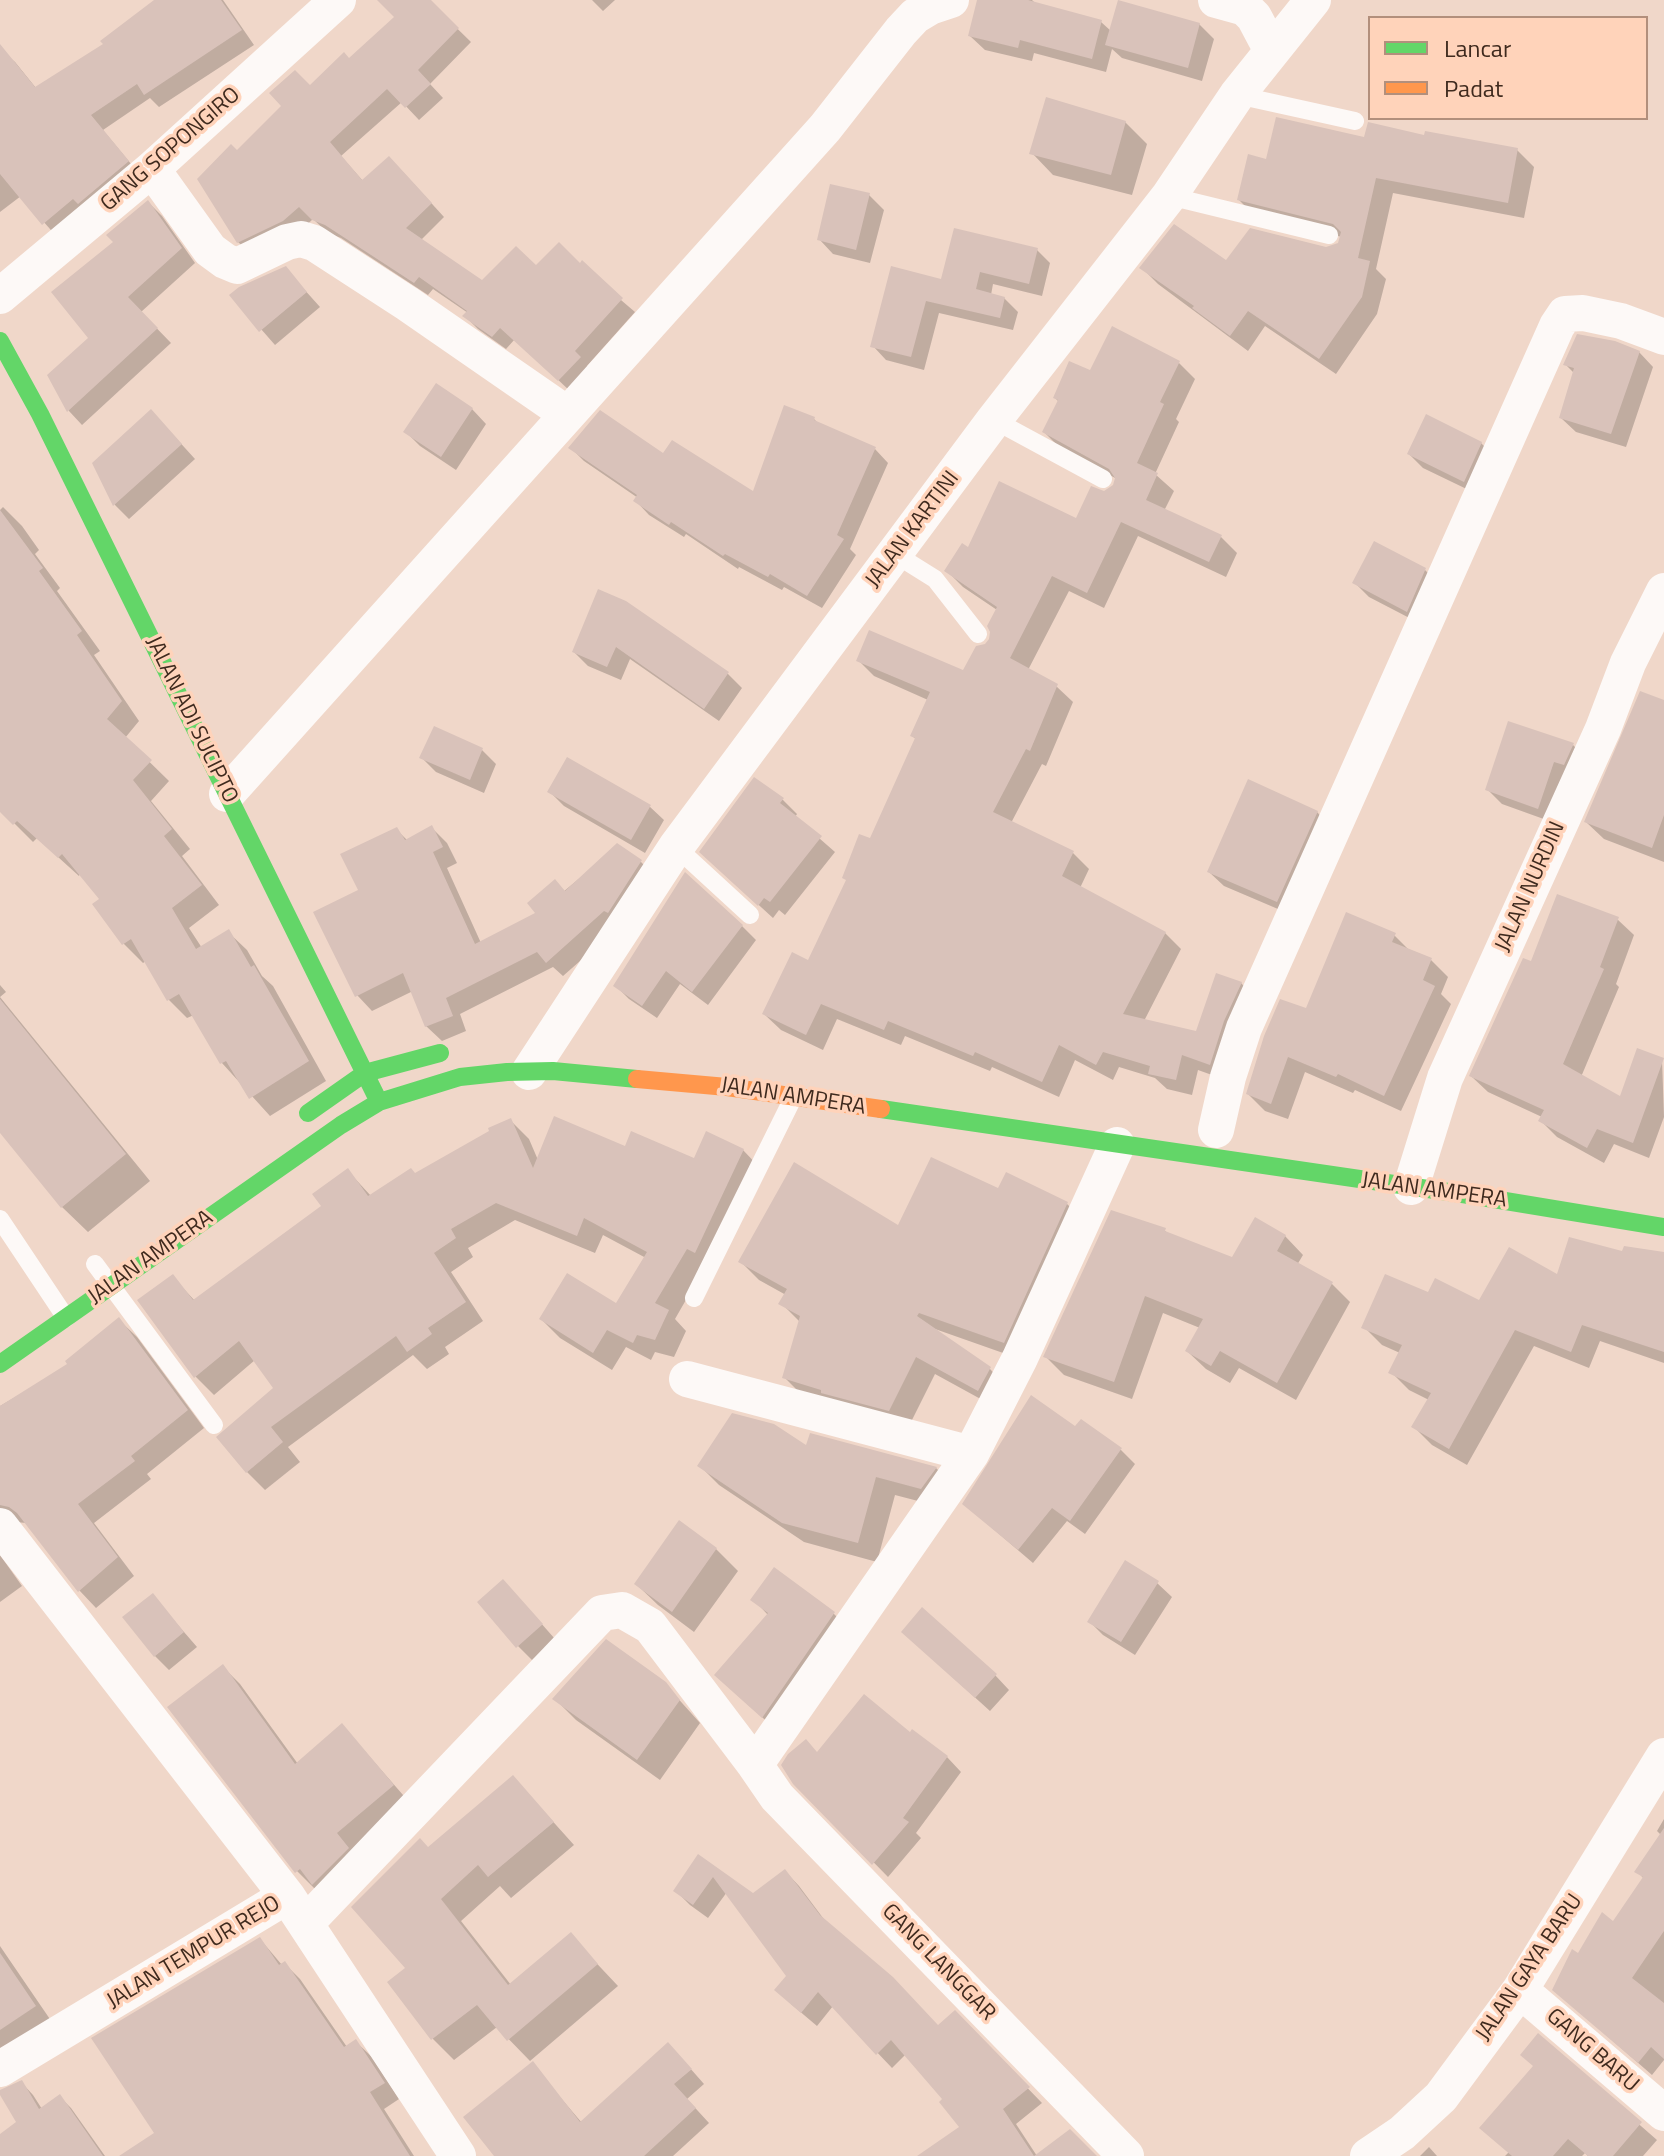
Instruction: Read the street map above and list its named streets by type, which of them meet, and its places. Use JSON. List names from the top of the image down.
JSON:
{
  "streets": {
    "main road": ["JALAN ADI SUCIPTO", "JALAN AMPERA"],
    "street": [
      "GANG SOPONGIRO",
      "JALAN KARTINI",
      "JALAN NURDIN",
      "JALAN TEMPUR REJO",
      "GANG LANGGAR",
      "JALAN GAYA BARU",
      "GANG BARU"
    ]
  },
  "crossings": [
    ["JALAN KARTINI", "JALAN AMPERA"],
    ["JALAN ADI SUCIPTO", "JALAN AMPERA"],
    ["JALAN NURDIN", "JALAN AMPERA"],
    ["JALAN TEMPUR REJO", "GANG LANGGAR"],
    ["JALAN GAYA BARU", "GANG BARU"]
  ],
  "legend": ["Lancar", "Padat"]
}
